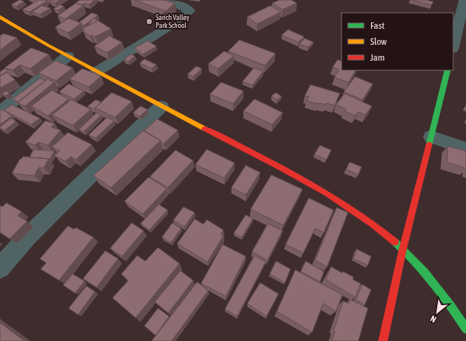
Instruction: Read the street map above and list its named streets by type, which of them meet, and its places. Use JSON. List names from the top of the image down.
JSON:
{
  "places": ["Sarich Valley Park School"],
  "legend": ["Fast", "Slow", "Jam"],
  "north": "bottom left"
}
